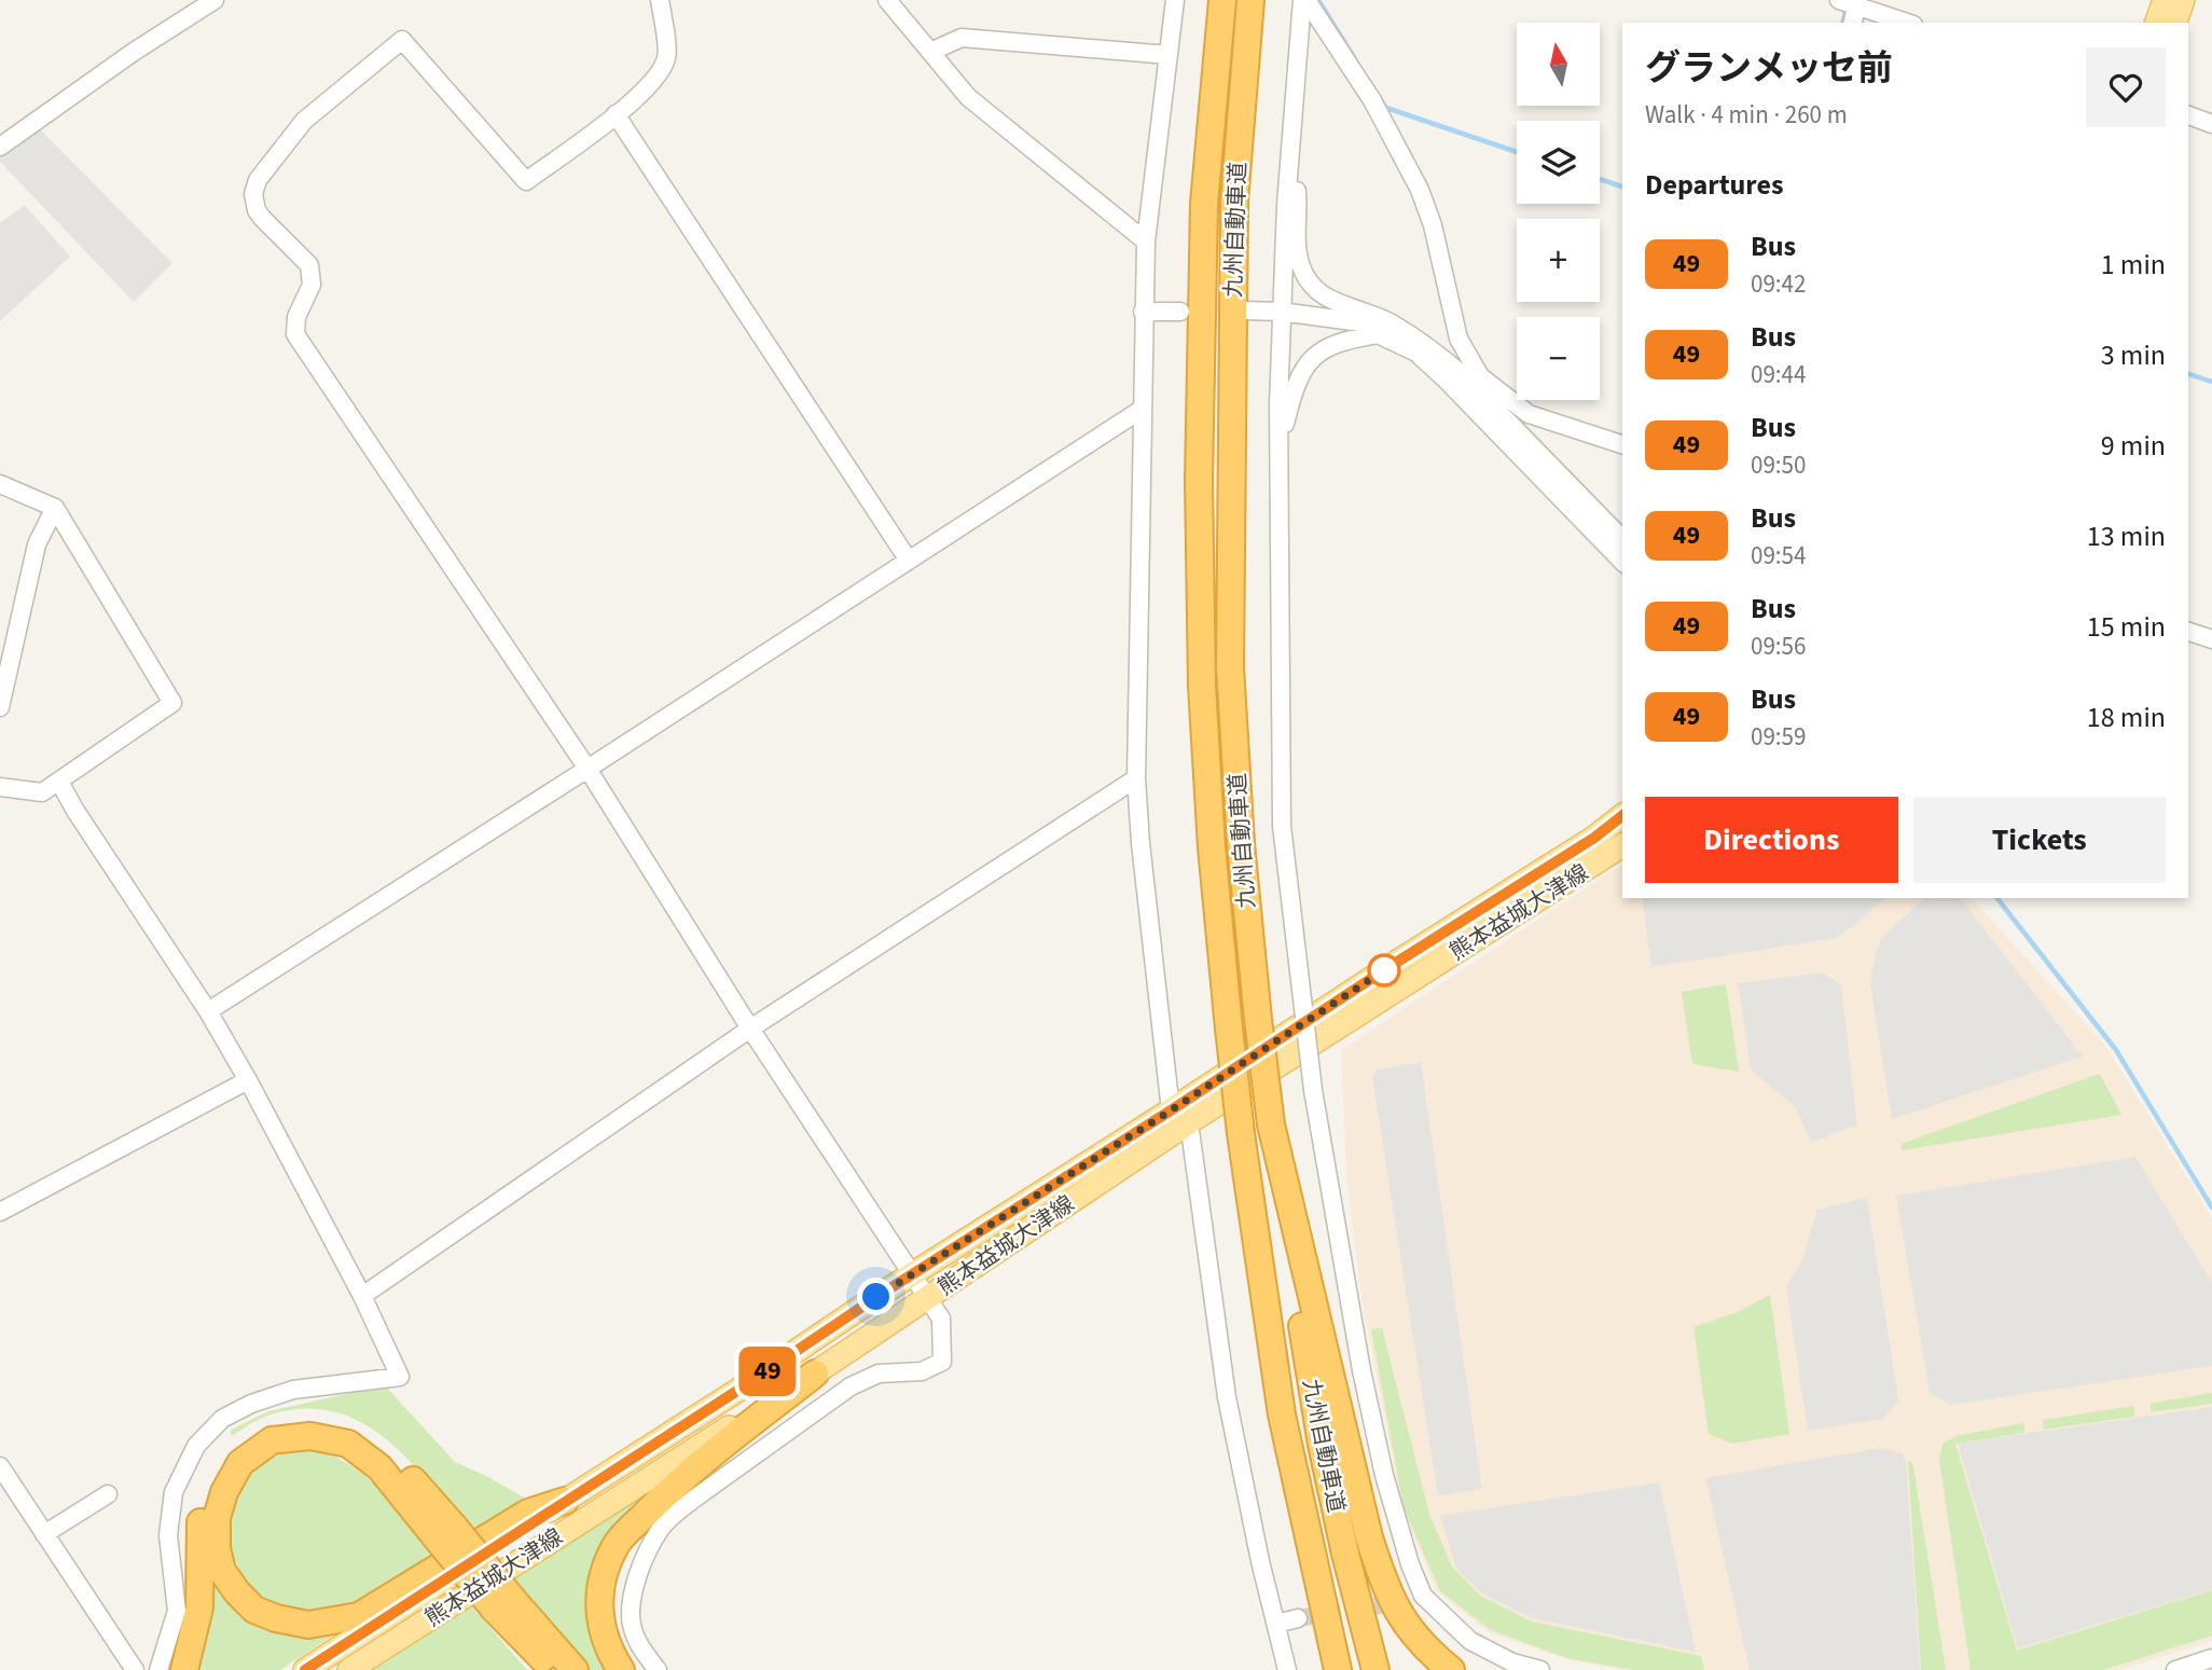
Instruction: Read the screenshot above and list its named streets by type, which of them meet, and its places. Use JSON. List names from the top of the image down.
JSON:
{
  "streets": {
    "highway": ["九州自動車道"],
    "main road": ["熊本益城大津線"]
  },
  "lines": ["bus line 49"],
  "north": "top",
  "page": {
    "on_map": "49",
    "map_buttons": ["+", "−"],
    "heading": [
      ["グランメッセ前", "Walk · 4 min · 260 m"],
      "Departures"
    ],
    "list": [
      {
        "mark": "49",
        "name": "Bus",
        "note": "09:42",
        "value": "1 min"
      },
      {
        "mark": "49",
        "name": "Bus",
        "note": "09:44",
        "value": "3 min"
      },
      {
        "mark": "49",
        "name": "Bus",
        "note": "09:50",
        "value": "9 min"
      },
      {
        "mark": "49",
        "name": "Bus",
        "note": "09:54",
        "value": "13 min"
      },
      {
        "mark": "49",
        "name": "Bus",
        "note": "09:56",
        "value": "15 min"
      },
      {
        "mark": "49",
        "name": "Bus",
        "note": "09:59",
        "value": "18 min"
      }
    ],
    "buttons": ["Directions", "Tickets"]
  }
}
